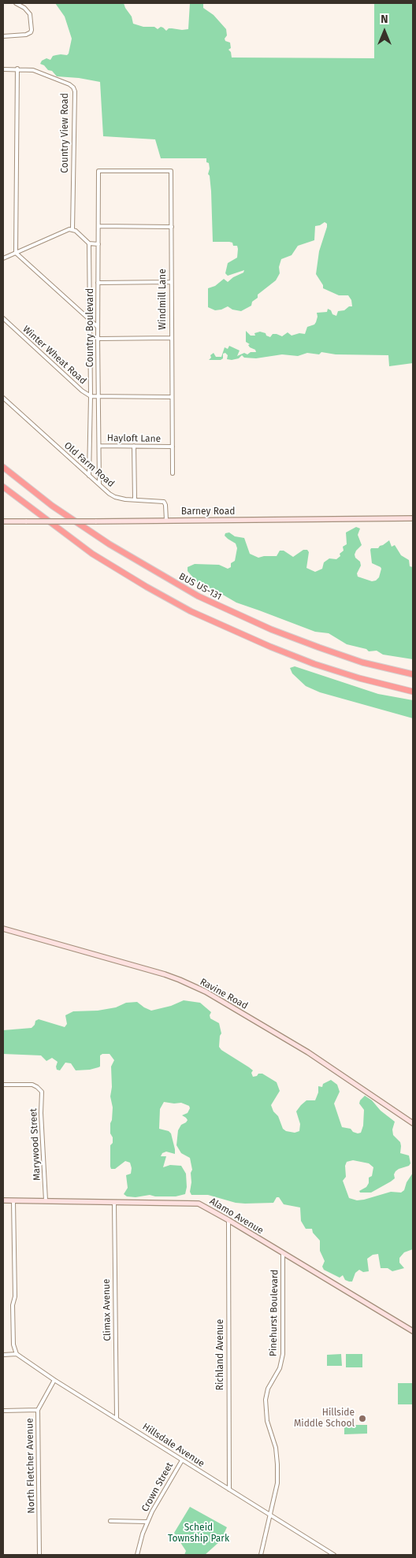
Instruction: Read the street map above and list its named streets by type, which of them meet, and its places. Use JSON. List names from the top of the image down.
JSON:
{
  "streets": {
    "highway": ["BUS US-131"],
    "street": [
      "Country View Road",
      "Windmill Lane",
      "Country Boulevard",
      "Winter Wheat Road",
      "Hayloft Lane",
      "Old Farm Road",
      "Barney Road",
      "Ravine Road",
      "Marywood Street",
      "Alamo Avenue",
      "Climax Avenue",
      "Pinehurst Boulevard",
      "Richland Avenue",
      "Hillsdale Avenue",
      "North Fletcher Avenue",
      "Crown Street"
    ]
  },
  "crossings": [
    ["Windmill Lane", "Country Boulevard"],
    ["Windmill Lane", "Winter Wheat Road"],
    ["Windmill Lane", "Hayloft Lane"],
    ["Country Boulevard", "Winter Wheat Road"],
    ["Country Boulevard", "Hayloft Lane"],
    ["Country Boulevard", "Old Farm Road"],
    ["Old Farm Road", "Barney Road"],
    ["Marywood Street", "Alamo Avenue"],
    ["Alamo Avenue", "Climax Avenue"],
    ["Alamo Avenue", "Pinehurst Boulevard"],
    ["Alamo Avenue", "Richland Avenue"],
    ["Climax Avenue", "Hillsdale Avenue"],
    ["Pinehurst Boulevard", "Hillsdale Avenue"],
    ["Richland Avenue", "Hillsdale Avenue"],
    ["Hillsdale Avenue", "North Fletcher Avenue"],
    ["Hillsdale Avenue", "Crown Street"]
  ],
  "parks": ["Scheid Township Park"],
  "places": ["Hillside Middle School"],
  "north": "top"
}
